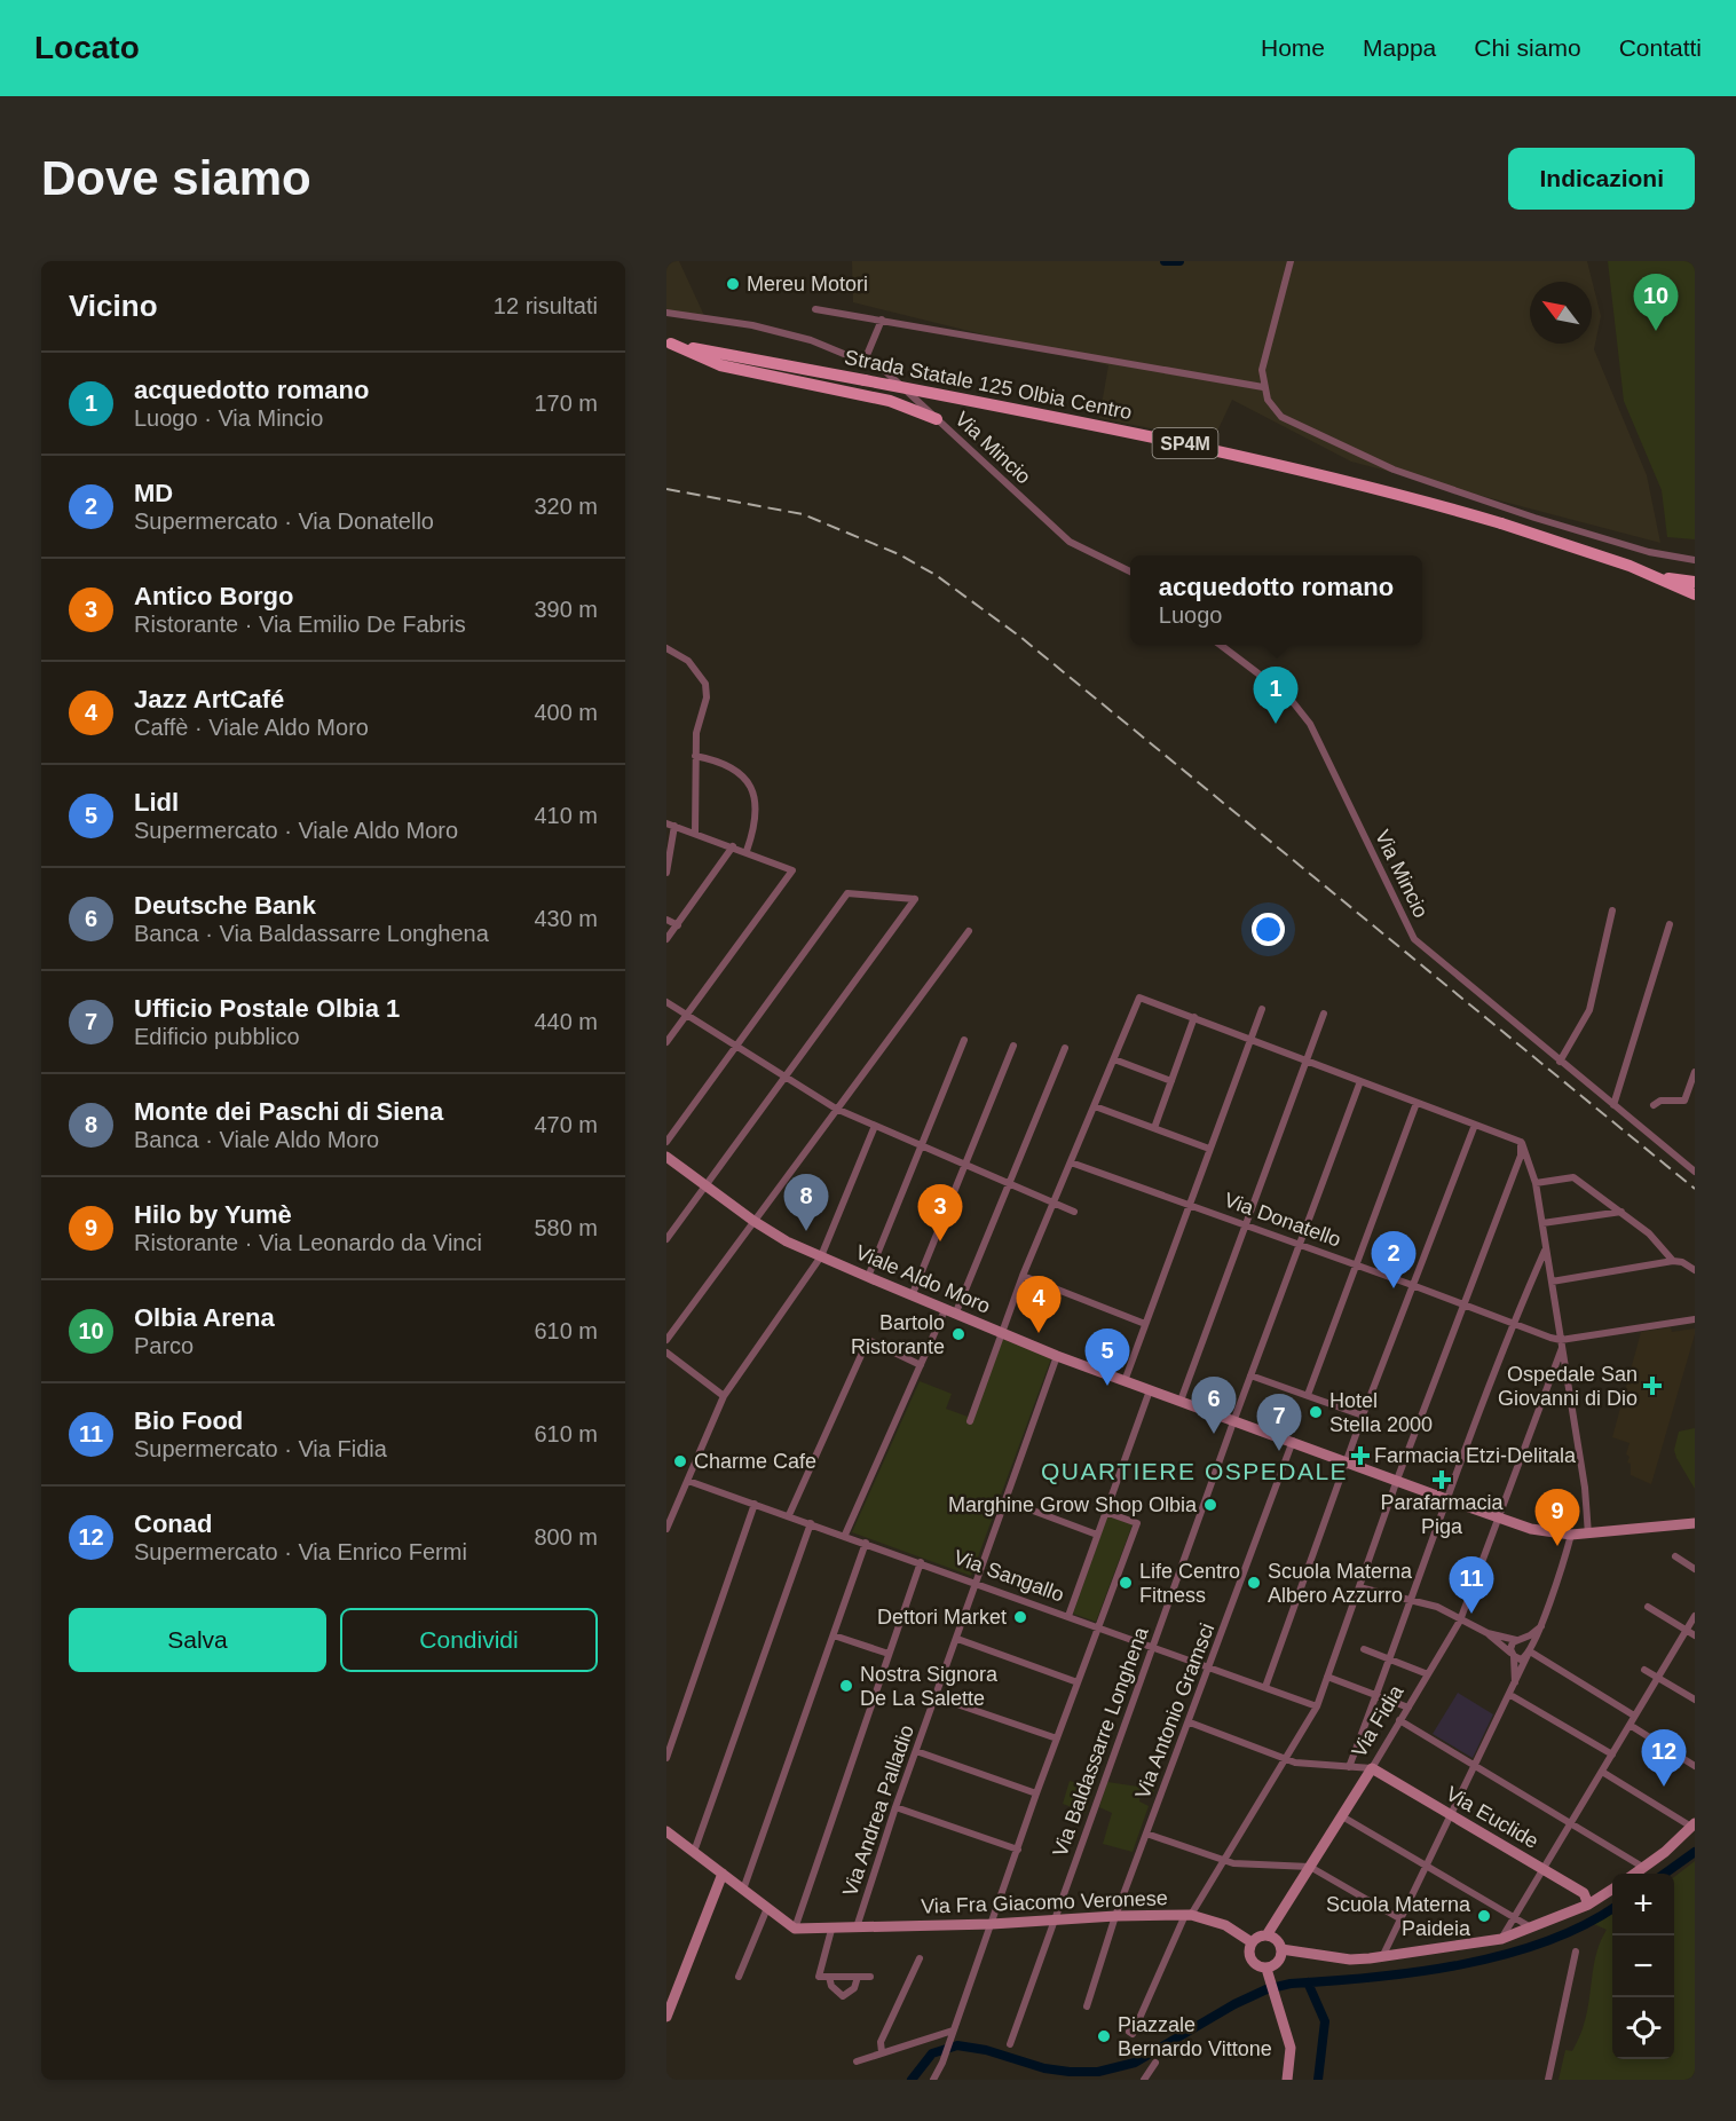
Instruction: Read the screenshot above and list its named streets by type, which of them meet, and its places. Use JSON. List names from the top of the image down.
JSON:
{
  "streets": {
    "main road": ["Strada Statale 125 Olbia Centro", "SP4M"],
    "street": [
      "Via Mincio",
      "Via Donatello",
      "Viale Aldo Moro",
      "Via Sangallo",
      "Via Antonio Gramsci",
      "Via Fidia",
      "Via Baldassarre Longhena",
      "Via Andrea Palladio",
      "Via Euclide",
      "Via Fra Giacomo Veronese"
    ]
  },
  "crossings": [
    ["Via Donatello", "Via Fidia"],
    ["Via Donatello", "Via Baldassarre Longhena"],
    ["Viale Aldo Moro", "Via Antonio Gramsci"],
    ["Viale Aldo Moro", "Via Fidia"],
    ["Viale Aldo Moro", "Via Baldassarre Longhena"],
    ["Viale Aldo Moro", "Via Andrea Palladio"],
    ["Via Sangallo", "Via Antonio Gramsci"],
    ["Via Sangallo", "Via Baldassarre Longhena"],
    ["Via Sangallo", "Via Andrea Palladio"],
    ["Via Antonio Gramsci", "Via Fra Giacomo Veronese"],
    ["Via Fidia", "Via Euclide"],
    ["Via Fidia", "Via Fra Giacomo Veronese"],
    ["Via Baldassarre Longhena", "Via Fra Giacomo Veronese"],
    ["Via Andrea Palladio", "Via Fra Giacomo Veronese"]
  ],
  "districts": ["QUARTIERE OSPEDALE"],
  "places": {
    "other": [
      "Mereu Motori",
      "Bartolo Ristorante",
      "Hotel Stella 2000",
      "Charme Cafe",
      "Marghine Grow Shop Olbia",
      "Life Centro Fitness",
      "Scuola Materna Albero Azzurro",
      "Dettori Market",
      "Nostra Signora De La Salette",
      "Scuola Materna Paideia",
      "Piazzale Bernardo Vittone"
    ],
    "health": ["Ospedale San Giovanni di Dio", "Farmacia Etzi-Delitala", "Parafarmacia Piga"]
  },
  "north": "top left",
  "page": {
    "header": "Locato",
    "nav": [
      "Home",
      "Mappa",
      "Chi siamo",
      "Contatti"
    ],
    "buttons": [
      "Indicazioni",
      ["Salva", "Condividi"]
    ],
    "title": "Dove siamo",
    "heading": ["Vicino", "12 risultati"],
    "pins": [
      "10",
      "1",
      "8",
      "3",
      "2",
      "4",
      "5",
      "6",
      "7",
      "9",
      "11",
      "12"
    ],
    "list": [
      {
        "mark": "1",
        "name": "acquedotto romano",
        "note": "Luogo · Via Mincio",
        "value": "170 m"
      },
      {
        "mark": "2",
        "name": "MD",
        "note": "Supermercato · Via Donatello",
        "value": "320 m"
      },
      {
        "mark": "3",
        "name": "Antico Borgo",
        "note": "Ristorante · Via Emilio De Fabris",
        "value": "390 m"
      },
      {
        "mark": "4",
        "name": "Jazz ArtCafé",
        "note": "Caffè · Viale Aldo Moro",
        "value": "400 m"
      },
      {
        "mark": "5",
        "name": "Lidl",
        "note": "Supermercato · Viale Aldo Moro",
        "value": "410 m"
      },
      {
        "mark": "6",
        "name": "Deutsche Bank",
        "note": "Banca · Via Baldassarre Longhena",
        "value": "430 m"
      },
      {
        "mark": "7",
        "name": "Ufficio Postale Olbia 1",
        "note": "Edificio pubblico",
        "value": "440 m"
      },
      {
        "mark": "8",
        "name": "Monte dei Paschi di Siena",
        "note": "Banca · Viale Aldo Moro",
        "value": "470 m"
      },
      {
        "mark": "9",
        "name": "Hilo by Yumè",
        "note": "Ristorante · Via Leonardo da Vinci",
        "value": "580 m"
      },
      {
        "mark": "10",
        "name": "Olbia Arena",
        "note": "Parco",
        "value": "610 m"
      },
      {
        "mark": "11",
        "name": "Bio Food",
        "note": "Supermercato · Via Fidia",
        "value": "610 m"
      },
      {
        "mark": "12",
        "name": "Conad",
        "note": "Supermercato · Via Enrico Fermi",
        "value": "800 m"
      }
    ],
    "popup": ["acquedotto romano", "Luogo"],
    "map_buttons": ["+", "−"]
  }
}
